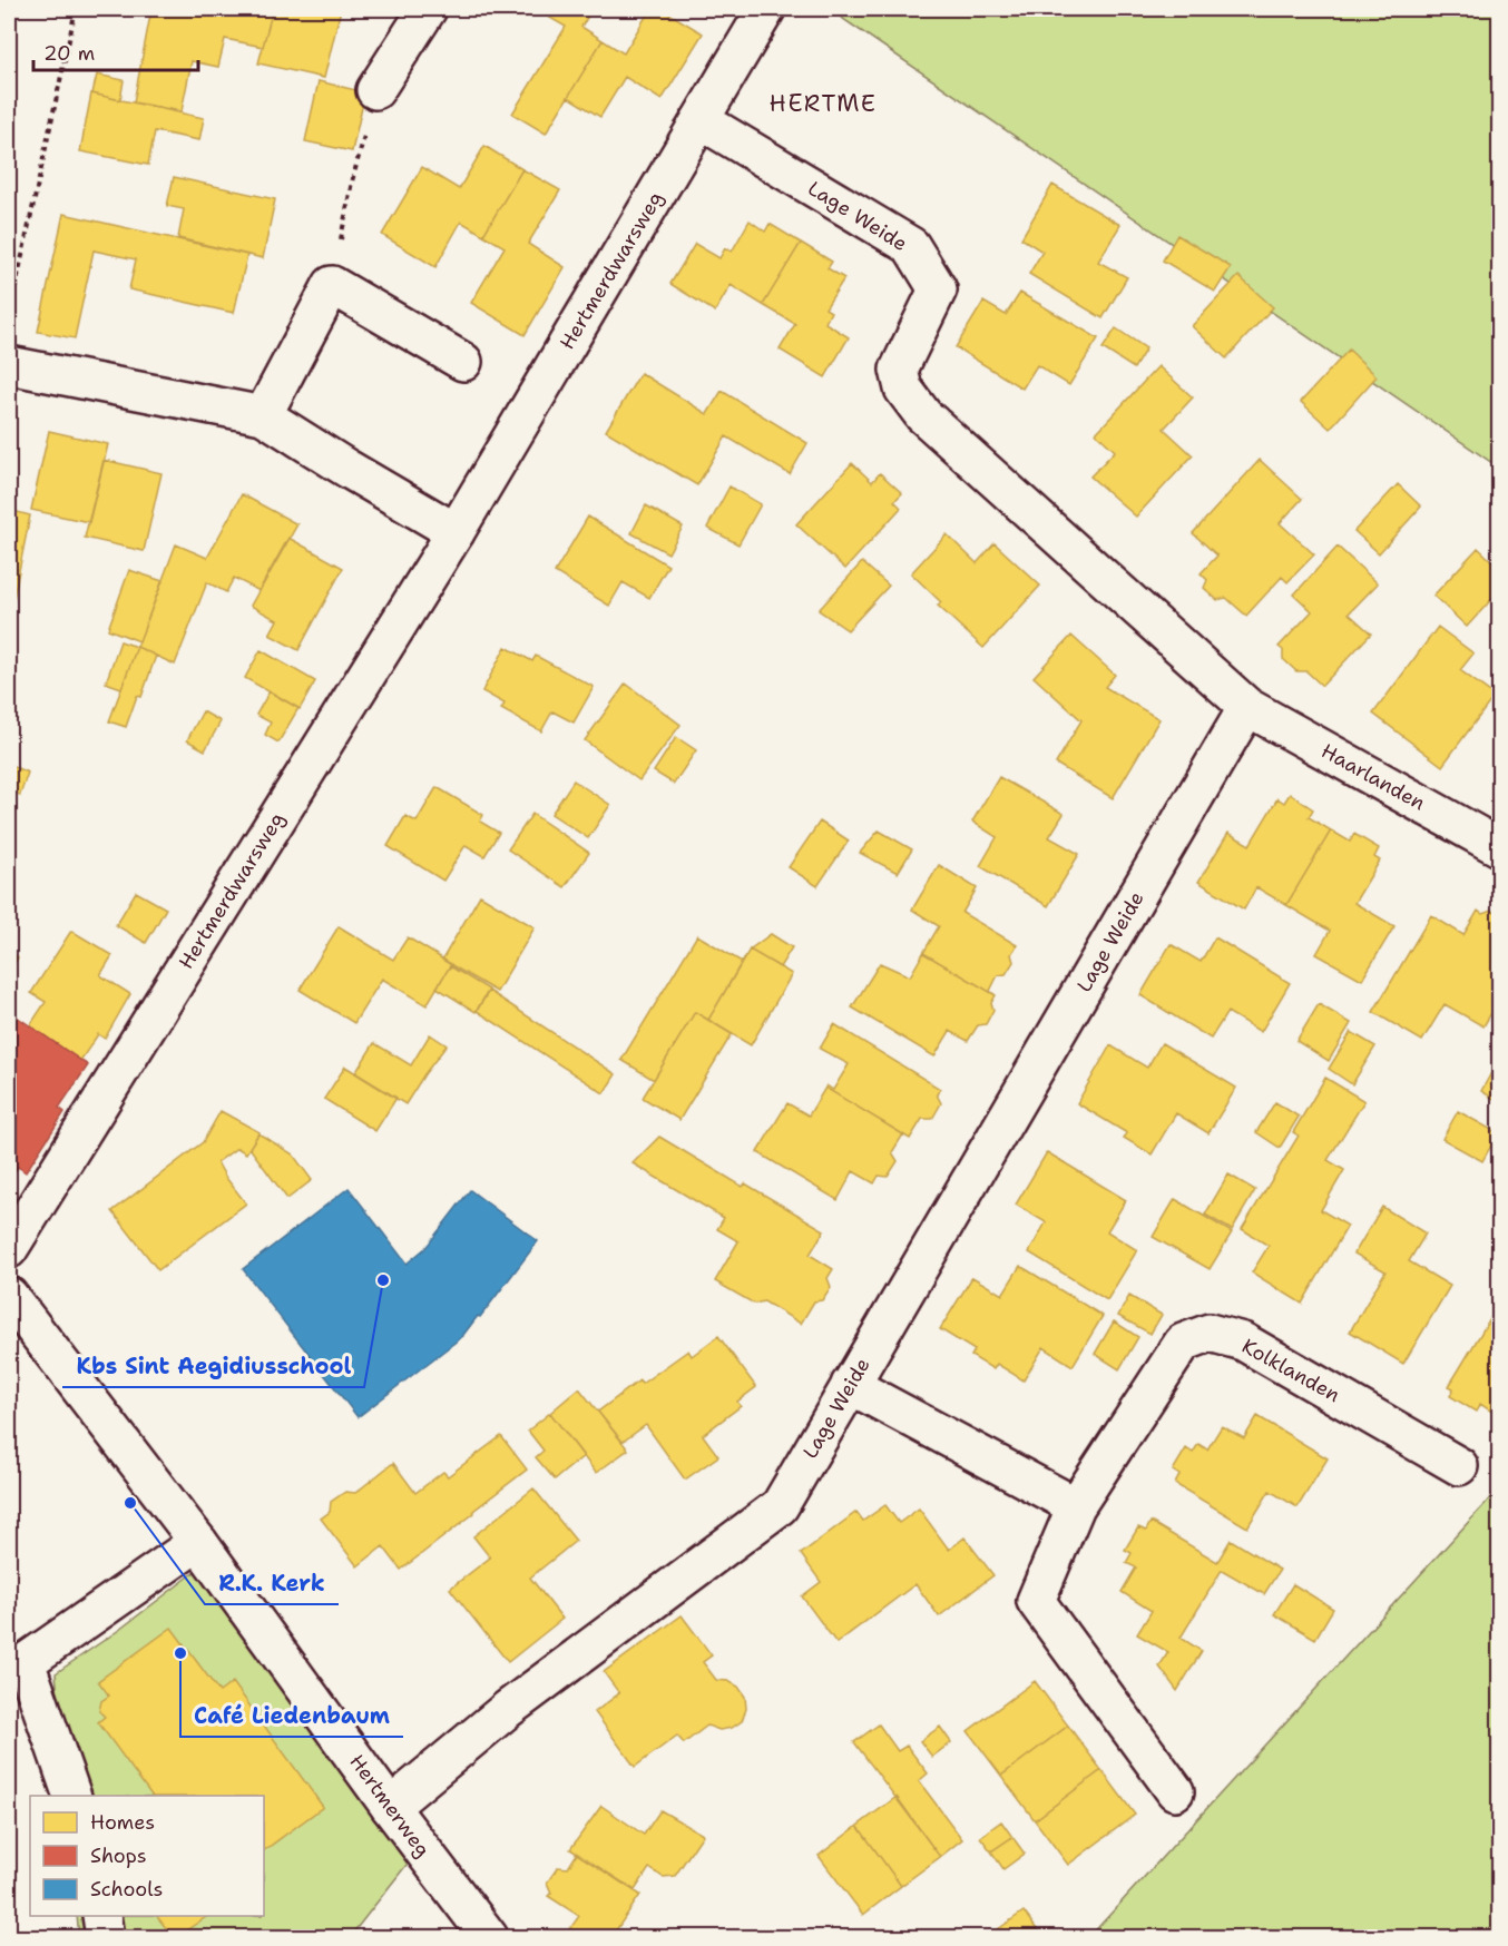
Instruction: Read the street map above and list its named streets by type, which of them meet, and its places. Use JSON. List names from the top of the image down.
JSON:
{
  "streets": {
    "street": [
      "Lage Weide",
      "Hertmerdwarsweg",
      "Haarlanden",
      "Kolklanden",
      "Hertmerweg"
    ]
  },
  "crossings": [
    ["Lage Weide", "Hertmerdwarsweg"],
    ["Lage Weide", "Haarlanden"],
    ["Lage Weide", "Hertmerweg"]
  ],
  "districts": ["HERTME"],
  "places": ["Kbs Sint Aegidiusschool", "R.K. Kerk", "Café Liedenbaum"],
  "legend": ["Homes", "Shops", "Schools"],
  "scale_bar": "20 m"
}
